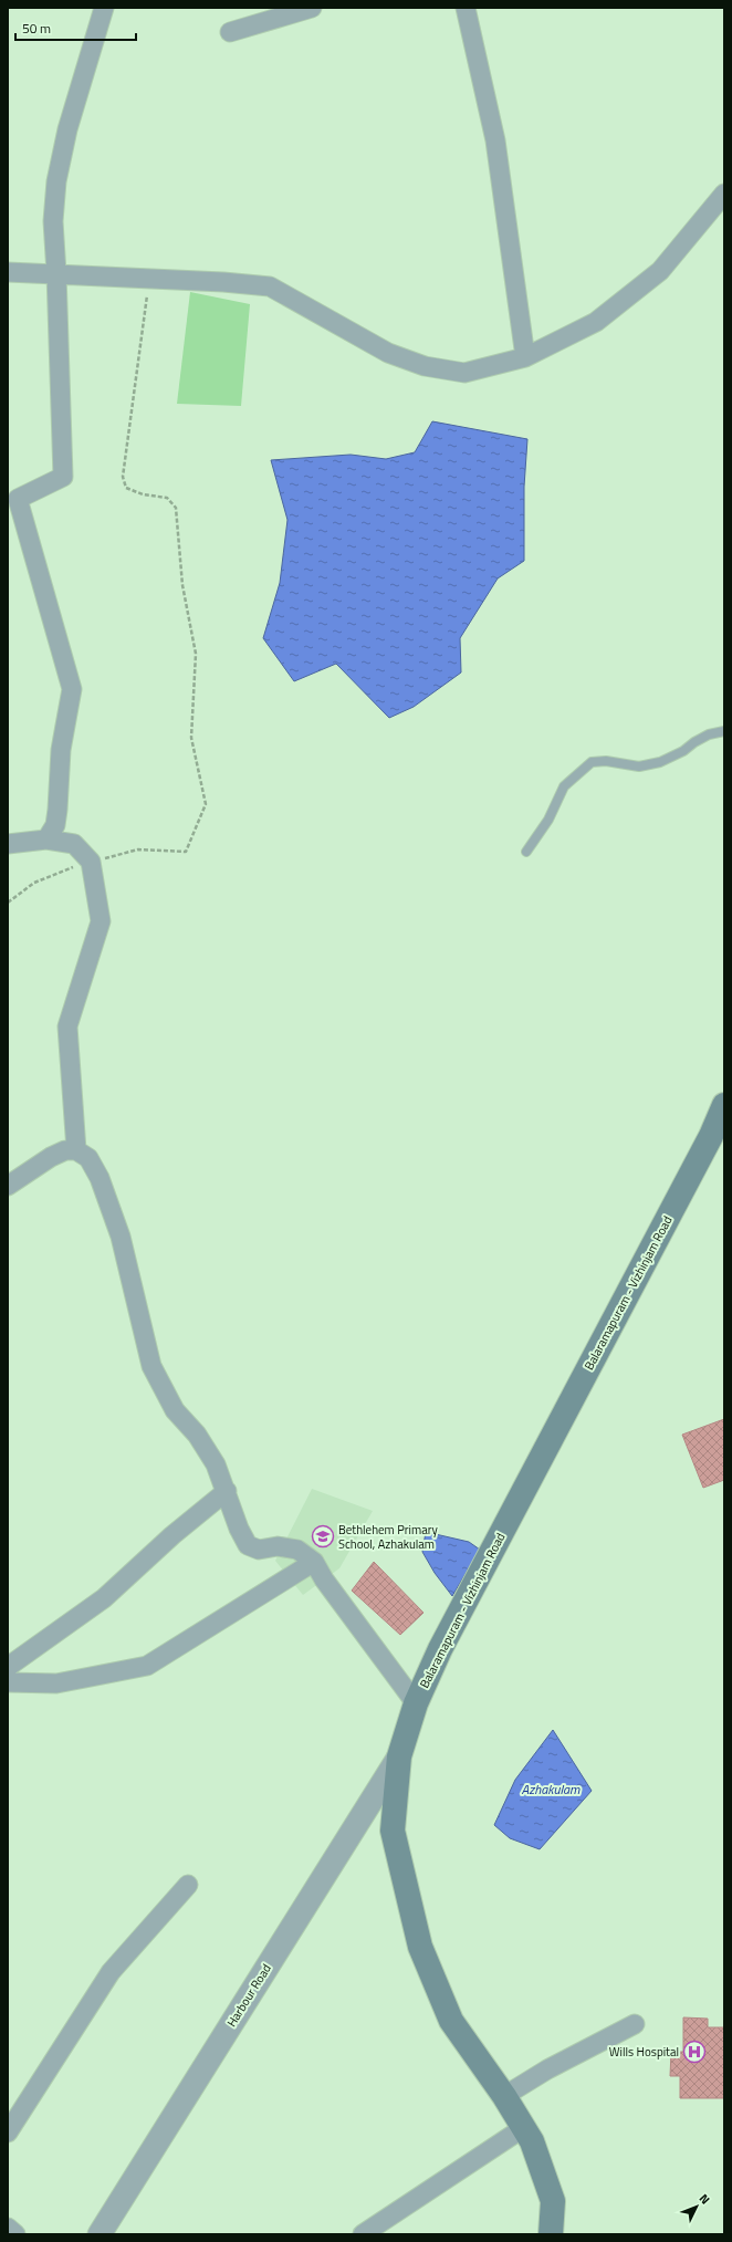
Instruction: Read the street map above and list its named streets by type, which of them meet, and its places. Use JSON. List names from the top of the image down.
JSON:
{
  "streets": {
    "main road": ["Balaramapuram - Vizhinjam Road"],
    "street": ["Harbour Road"]
  },
  "crossings": [
    ["Balaramapuram - Vizhinjam Road", "Harbour Road"]
  ],
  "water": ["Azhakulam"],
  "places": {
    "school or university": ["Bethlehem Primary School, Azhakulam"],
    "hospital": ["Wills Hospital"]
  },
  "scale_bar": "50 m",
  "north": "top right"
}
